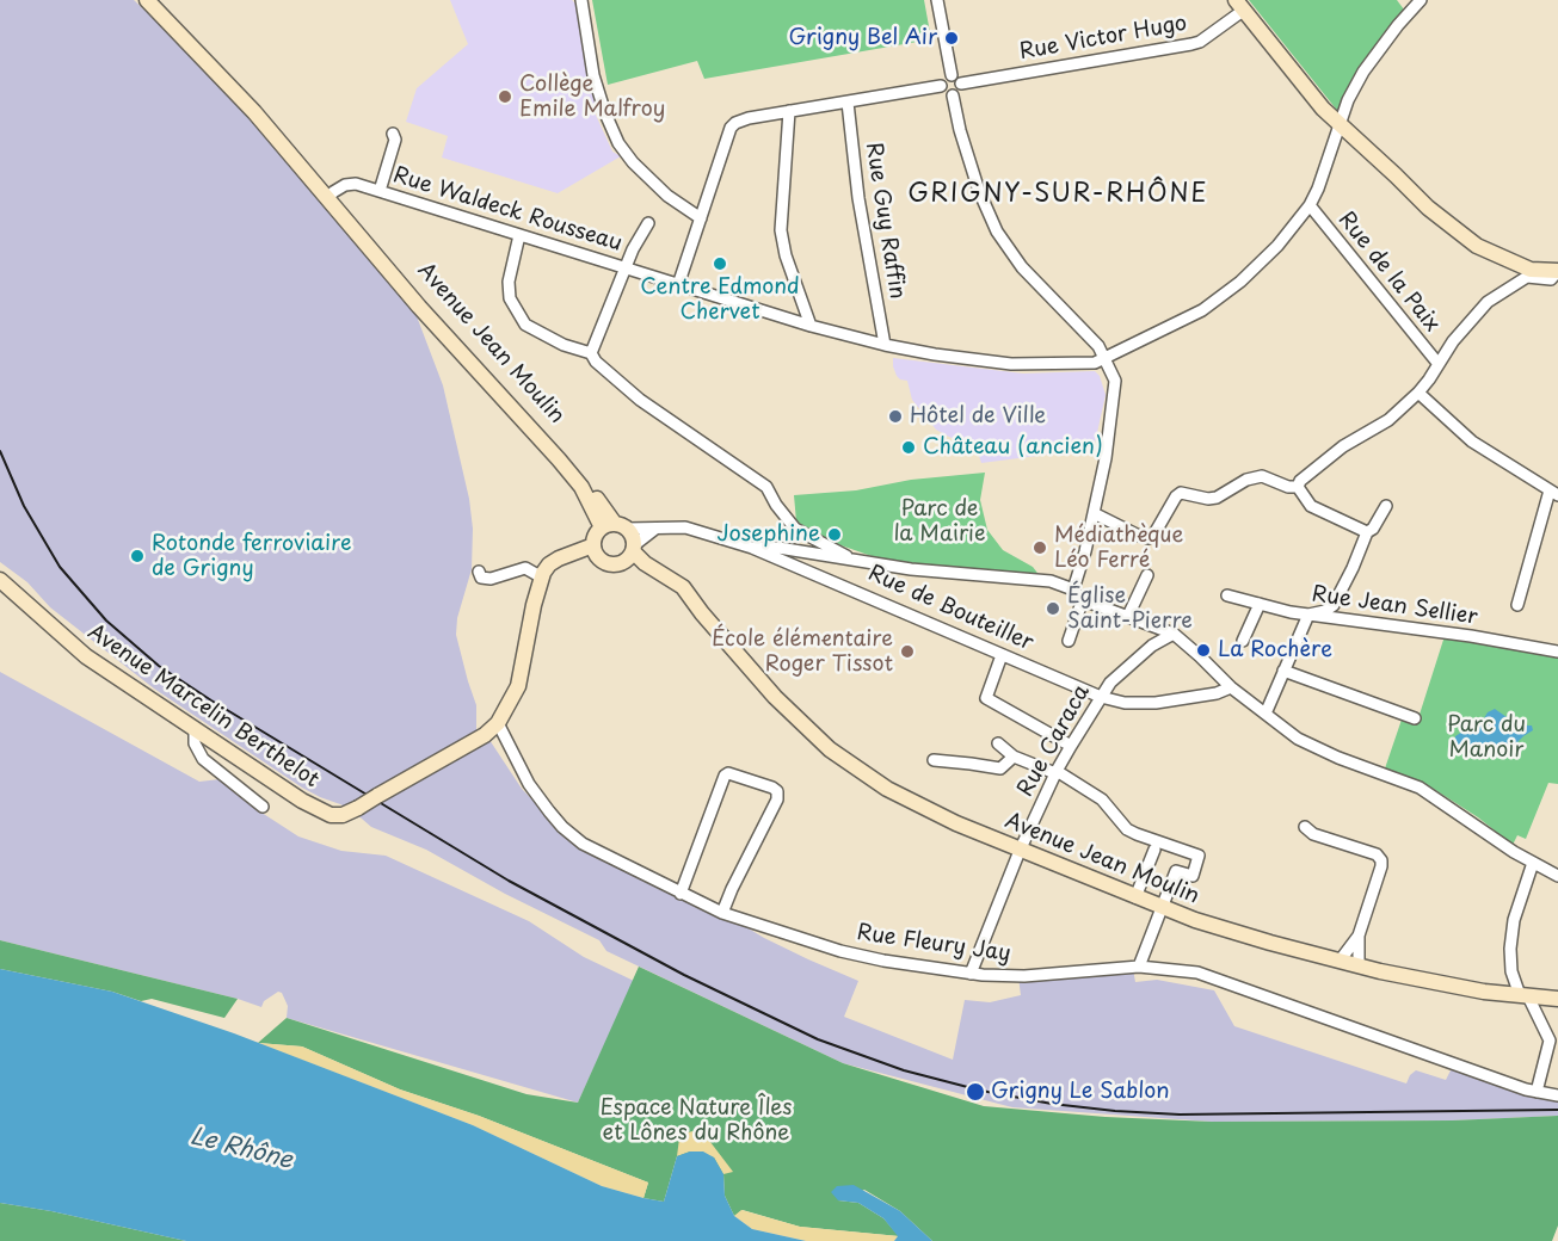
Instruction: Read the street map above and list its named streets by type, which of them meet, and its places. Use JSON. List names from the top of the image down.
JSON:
{
  "streets": {
    "main road": ["Avenue Jean Moulin", "Avenue Marcelin Berthelot"],
    "street": [
      "Rue Victor Hugo",
      "Rue Waldeck Rousseau",
      "Rue Guy Raffin",
      "Rue de la Paix",
      "Rue Jean Sellier",
      "Rue de Bouteiller",
      "Rue Caraca",
      "Rue Fleury Jay"
    ]
  },
  "crossings": [
    ["Rue Waldeck Rousseau", "Rue Guy Raffin"],
    ["Rue Waldeck Rousseau", "Rue de la Paix"],
    ["Rue Waldeck Rousseau", "Avenue Jean Moulin"],
    ["Avenue Jean Moulin", "Rue de Bouteiller"],
    ["Avenue Jean Moulin", "Rue Caraca"],
    ["Rue de Bouteiller", "Rue Caraca"],
    ["Avenue Marcelin Berthelot", "Rue Fleury Jay"],
    ["Rue Caraca", "Rue Fleury Jay"]
  ],
  "districts": ["GRIGNY-SUR-RHÔNE"],
  "water": ["Le Rhône"],
  "parks": ["Parc de la Mairie", "Parc du Manoir", "Espace Nature Îles et Lônes du Rhône"],
  "places": [
    "Grigny Bel Air",
    "Collège Emile Malfroy",
    "Centre Edmond Chervet",
    "Hôtel de Ville",
    "Château (ancien)",
    "Josephine",
    "Médiathèque Léo Ferré",
    "Rotonde ferroviaire de Grigny",
    "Église Saint-Pierre",
    "La Rochère",
    "École élémentaire Roger Tissot",
    "Grigny Le Sablon"
  ]
}
